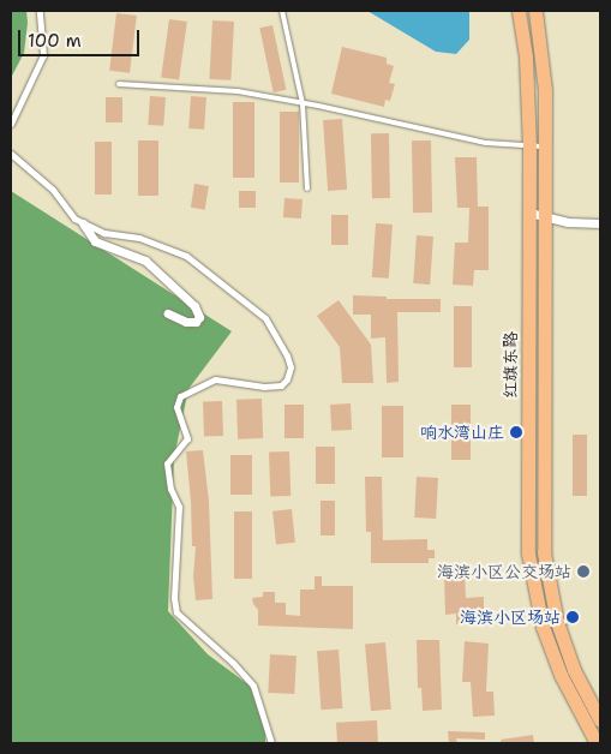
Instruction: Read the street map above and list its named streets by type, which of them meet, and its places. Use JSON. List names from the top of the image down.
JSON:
{
  "streets": {
    "main road": ["红旗东路"]
  },
  "places": ["响水湾山庄", "海滨小区公交场站", "海滨小区场站"],
  "scale_bar": "100 m"
}
